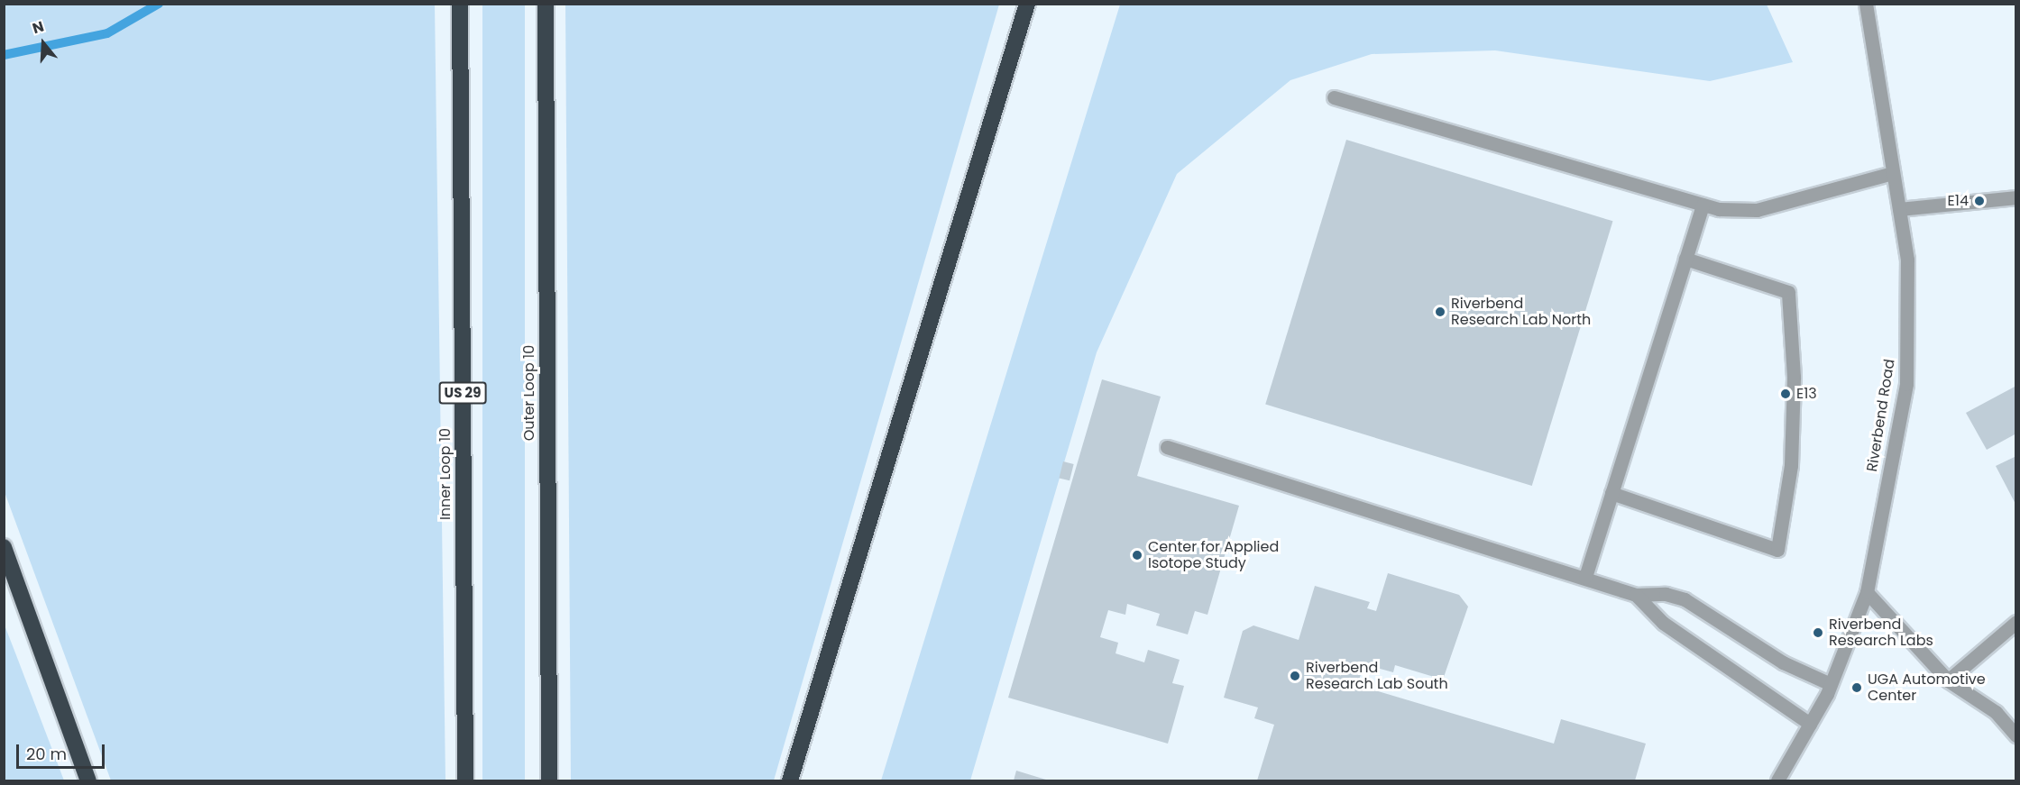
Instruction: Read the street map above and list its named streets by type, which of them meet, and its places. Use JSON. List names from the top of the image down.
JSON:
{
  "streets": {
    "highway": ["US 29", "Outer Loop 10", "Inner Loop 10"],
    "street": ["Riverbend Road"]
  },
  "places": [
    "E14",
    "Riverbend Research Lab North",
    "E13",
    "Center for Applied Isotope Study",
    "Riverbend Research Labs",
    "Riverbend Research Lab South",
    "UGA Automotive Center"
  ],
  "scale_bar": "20 m",
  "north": "top"
}
